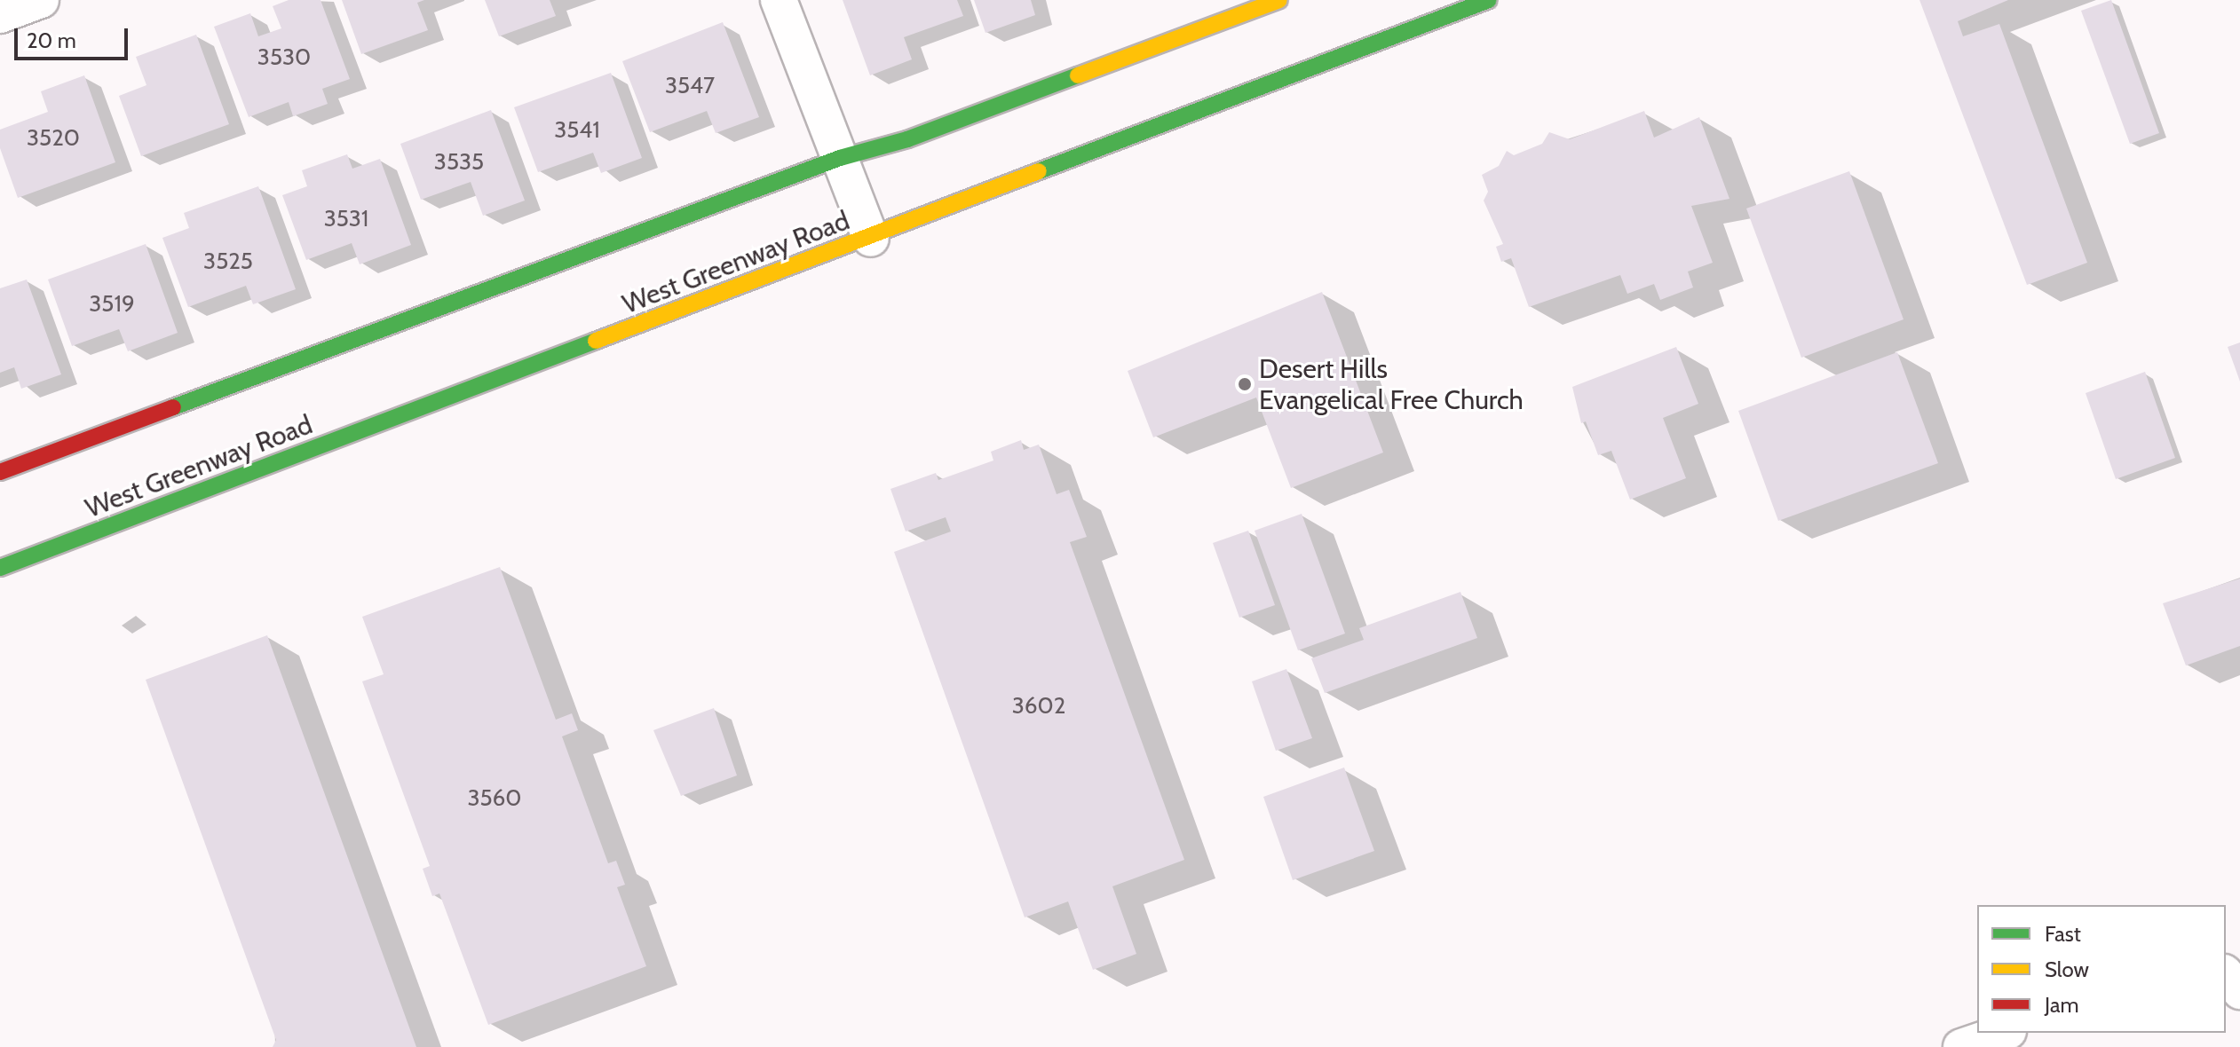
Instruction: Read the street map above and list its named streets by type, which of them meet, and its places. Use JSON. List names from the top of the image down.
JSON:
{
  "streets": {
    "main road": ["West Greenway Road"]
  },
  "places": ["Desert Hills Evangelical Free Church"],
  "house_numbers": [
    "3530",
    "3547",
    "3541",
    "3520",
    "3535",
    "3531",
    "3525",
    "3519",
    "3602",
    "3560"
  ],
  "legend": ["Fast", "Slow", "Jam"],
  "scale_bar": "20 m"
}
